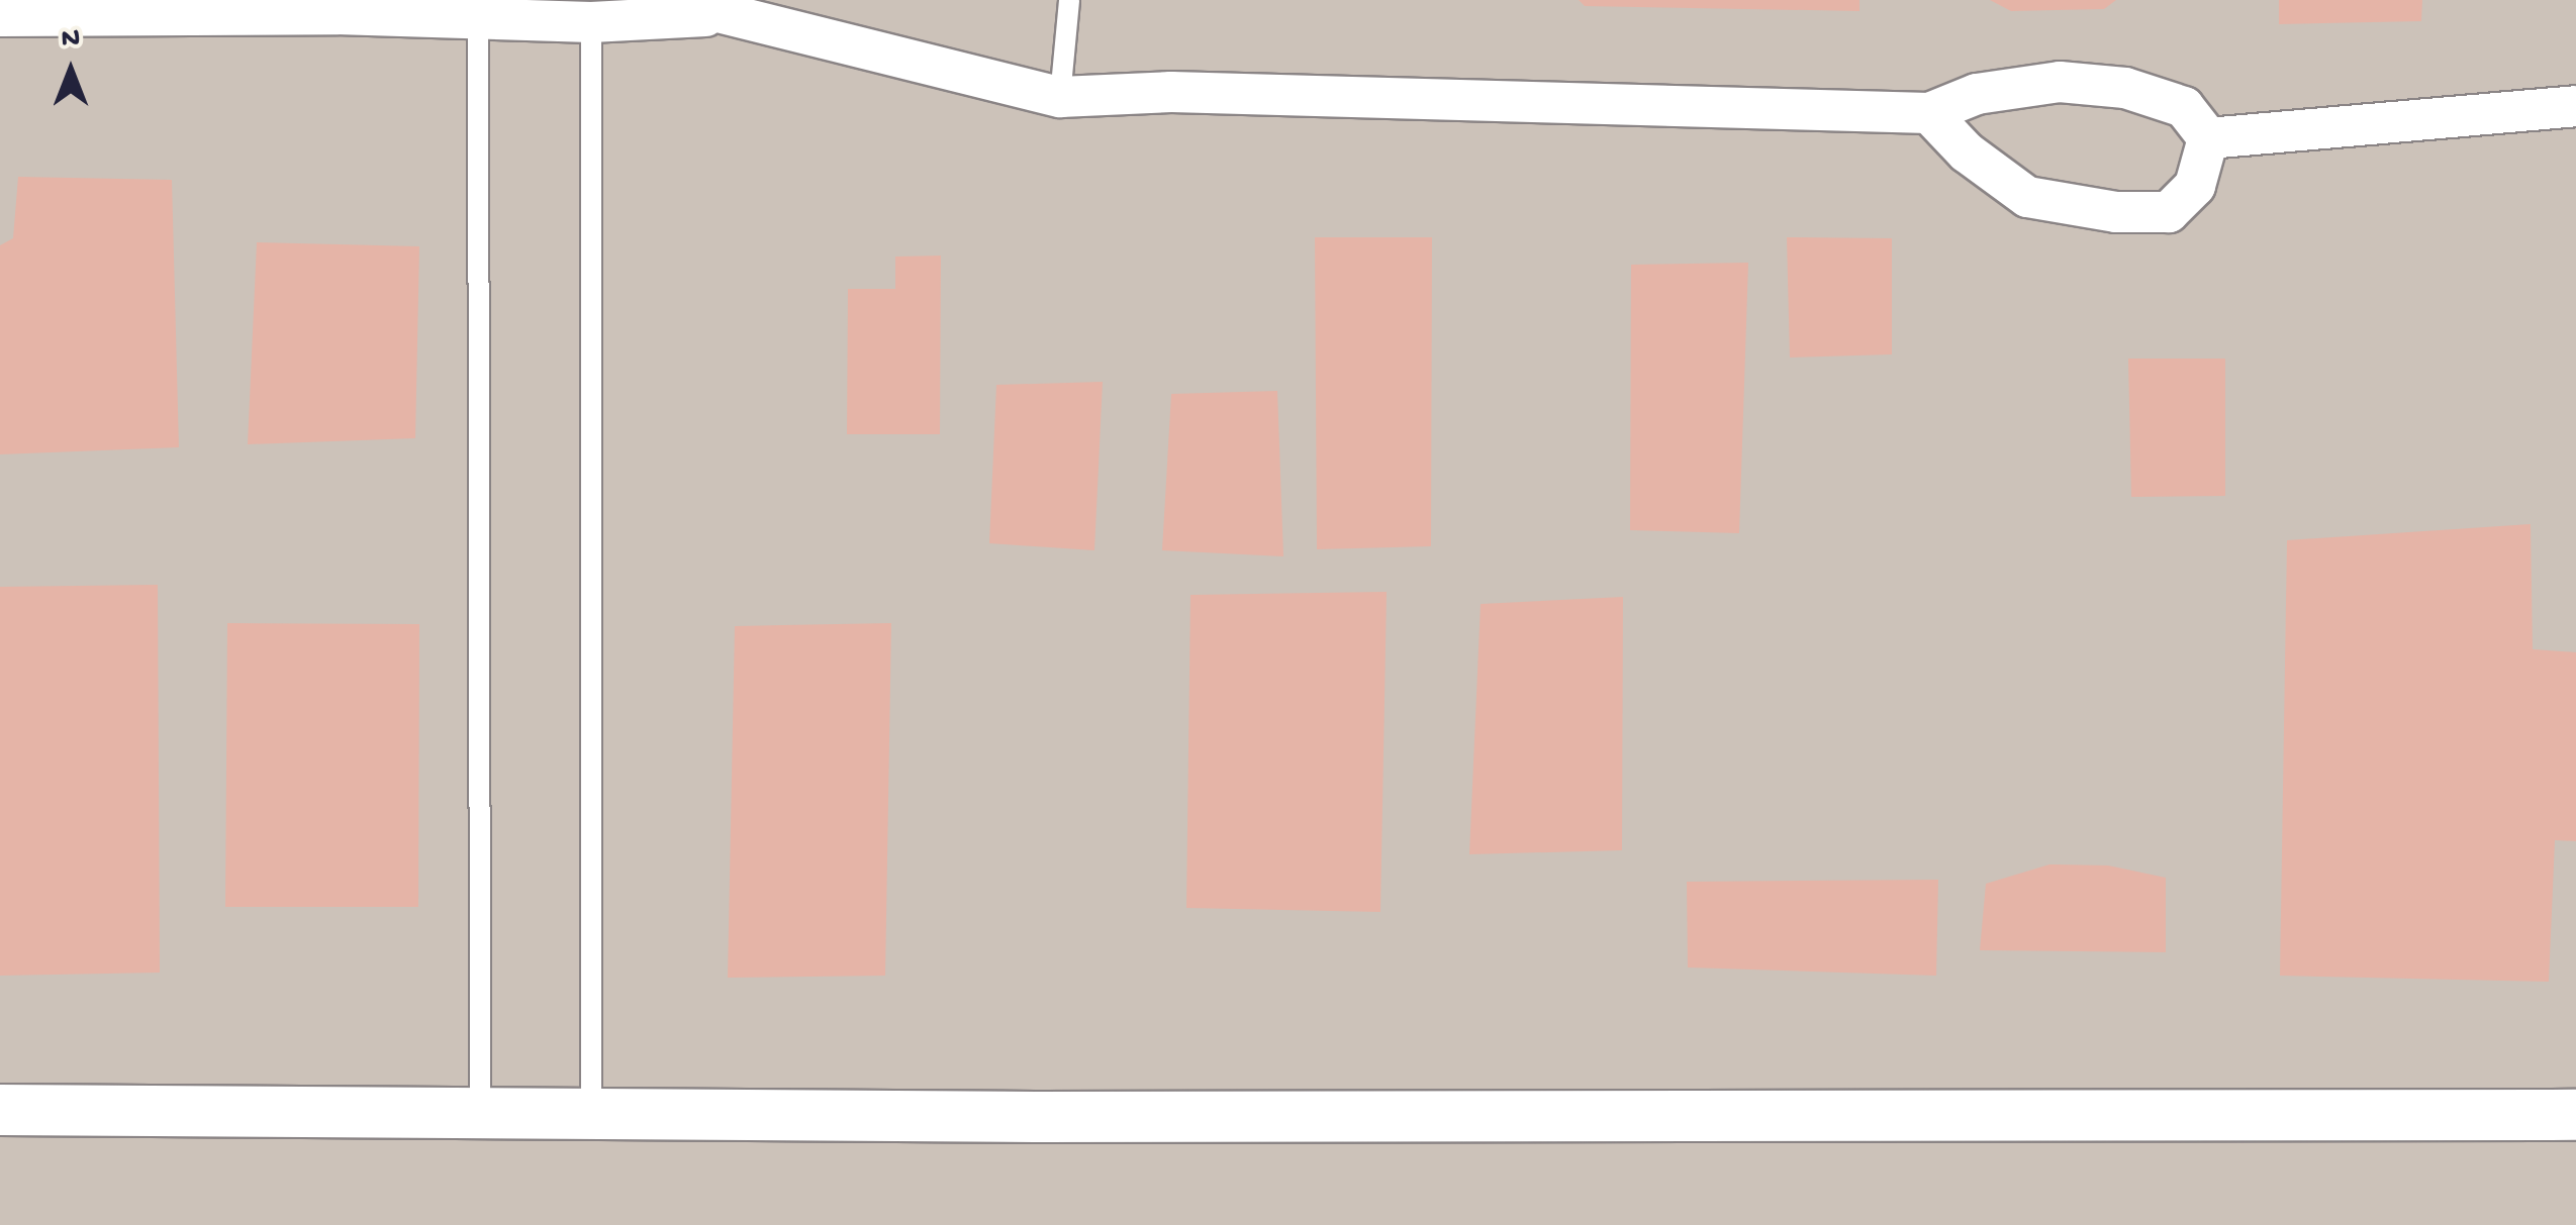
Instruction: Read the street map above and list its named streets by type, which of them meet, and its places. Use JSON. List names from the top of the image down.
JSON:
{
  "north": "top"
}
